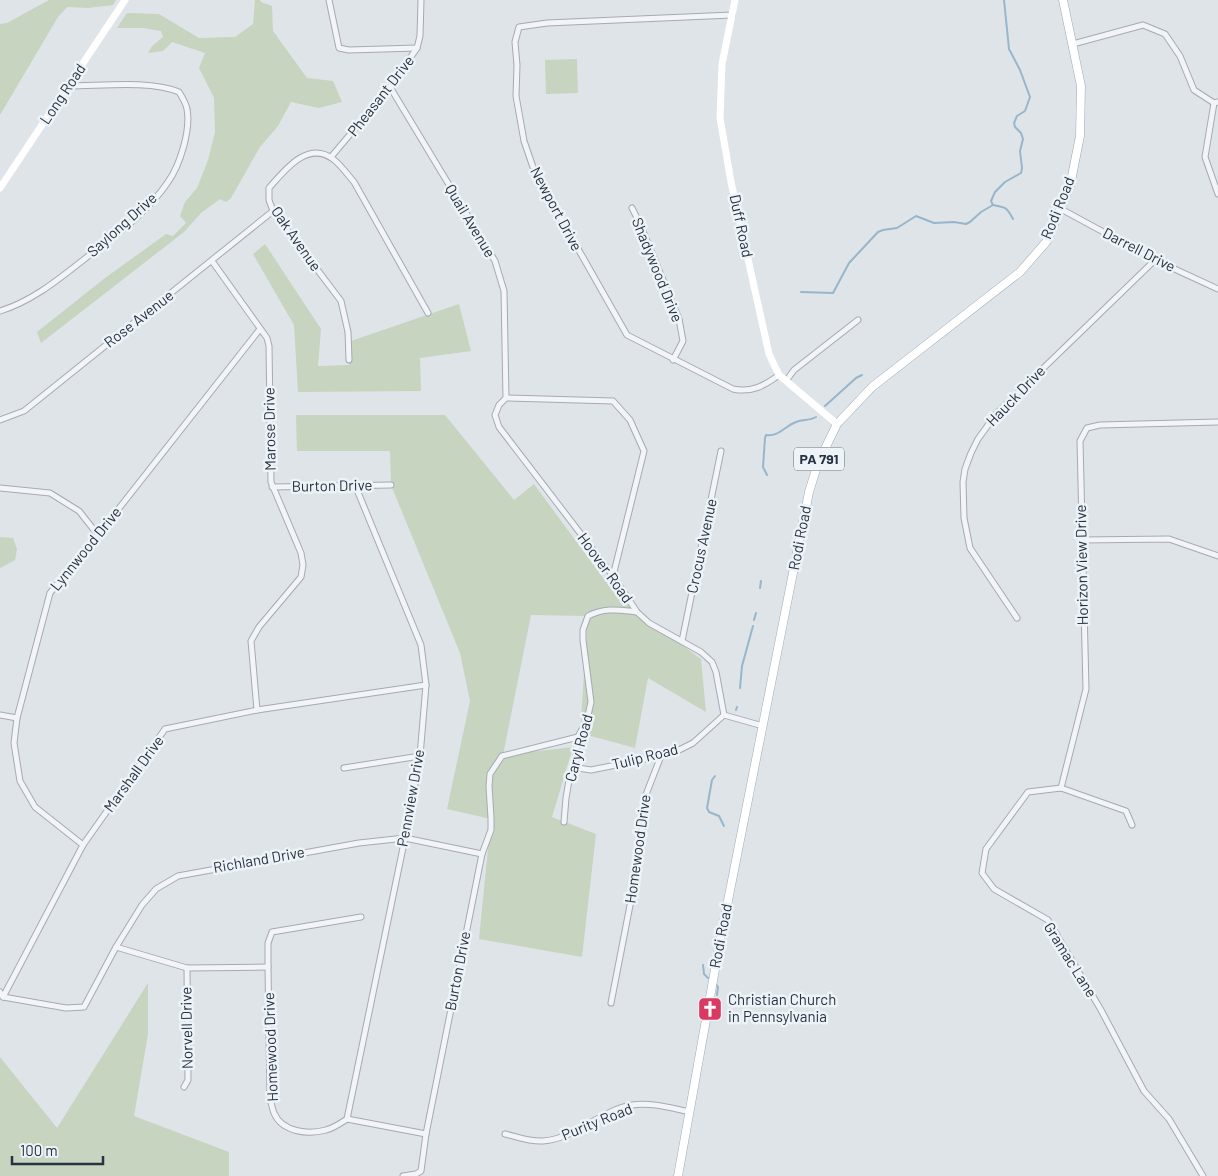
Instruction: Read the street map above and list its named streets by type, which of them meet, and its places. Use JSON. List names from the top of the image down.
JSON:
{
  "streets": {
    "main road": ["Rodi Road", "PA 791"],
    "street": [
      "Long Road",
      "Pheasant Drive",
      "Newport Drive",
      "Quail Avenue",
      "Saylong Drive",
      "Duff Road",
      "Oak Avenue",
      "Darrell Drive",
      "Shadywood Drive",
      "Rose Avenue",
      "Hauck Drive",
      "Marose Drive",
      "Burton Drive",
      "Crocus Avenue",
      "Lynnwood Drive",
      "Horizon View Drive",
      "Hoover Road",
      "Caryl Road",
      "Tulip Road",
      "Marshall Drive",
      "Pennview Drive",
      "Homewood Drive",
      "Richland Drive",
      "Gramac Lane",
      "Norvell Drive",
      "Purity Road"
    ]
  },
  "crossings": [
    ["Long Road", "Saylong Drive"],
    ["Pheasant Drive", "Quail Avenue"],
    ["Pheasant Drive", "Oak Avenue"],
    ["Rodi Road", "Duff Road"],
    ["Rodi Road", "Darrell Drive"],
    ["Rodi Road", "Purity Road"],
    ["Newport Drive", "Duff Road"],
    ["Newport Drive", "Shadywood Drive"],
    ["Quail Avenue", "Hoover Road"],
    ["Oak Avenue", "Rose Avenue"],
    ["Darrell Drive", "Hauck Drive"],
    ["Rose Avenue", "Marose Drive"],
    ["Marose Drive", "Burton Drive"],
    ["Marose Drive", "Lynnwood Drive"],
    ["Marose Drive", "Marshall Drive"],
    ["Burton Drive", "Caryl Road"],
    ["Burton Drive", "Pennview Drive"],
    ["Burton Drive", "Richland Drive"],
    ["Crocus Avenue", "Hoover Road"],
    ["Lynnwood Drive", "Marshall Drive"],
    ["Horizon View Drive", "Gramac Lane"],
    ["Hoover Road", "Caryl Road"],
    ["Hoover Road", "Tulip Road"],
    ["Caryl Road", "Tulip Road"],
    ["Tulip Road", "Homewood Drive"],
    ["Marshall Drive", "Pennview Drive"],
    ["Marshall Drive", "Richland Drive"],
    ["Pennview Drive", "Homewood Drive"],
    ["Pennview Drive", "Richland Drive"]
  ],
  "places": {
    "church": ["Christian Church in Pennsylvania"]
  },
  "scale_bar": "100 m"
}
